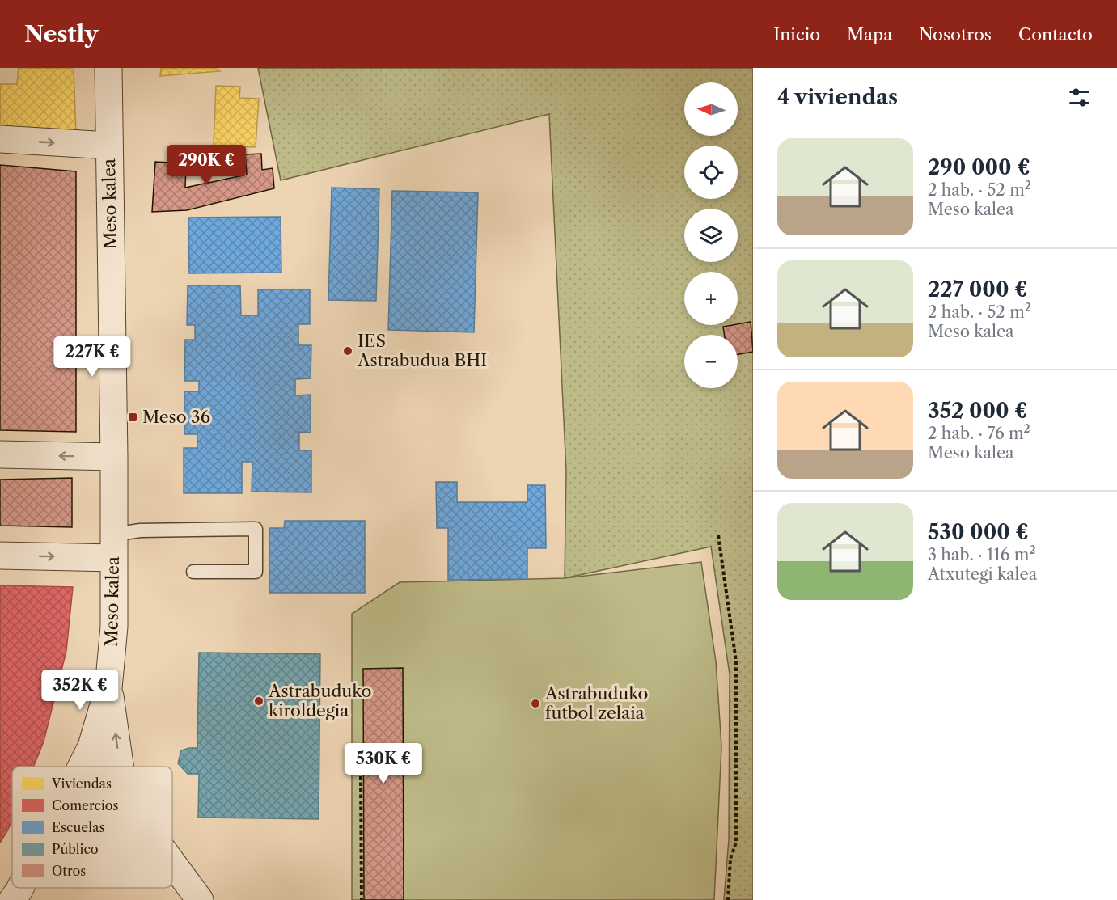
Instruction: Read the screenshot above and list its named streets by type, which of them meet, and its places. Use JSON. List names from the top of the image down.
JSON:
{
  "streets": {
    "street": ["Meso kalea"]
  },
  "places": {
    "other": ["IES Astrabudua BHI", "Astrabuduko kiroldegia", "Astrabuduko futbol zelaia"],
    "transit": ["Meso 36"]
  },
  "legend": [
    "Viviendas",
    "Comercios",
    "Escuelas",
    "Público",
    "Otros"
  ],
  "north": "left",
  "page": {
    "header": "Nestly",
    "nav": [
      "Inicio",
      "Mapa",
      "Nosotros",
      "Contacto"
    ],
    "heading": "4 viviendas",
    "map_buttons": ["+", "−"],
    "list": [
      {
        "name": "290 000 €",
        "note": "2 hab. · 52 m² · Meso kalea"
      },
      {
        "name": "227 000 €",
        "note": "2 hab. · 52 m² · Meso kalea"
      },
      {
        "name": "352 000 €",
        "note": "2 hab. · 76 m² · Meso kalea"
      },
      {
        "name": "530 000 €",
        "note": "3 hab. · 116 m² · Atxutegi kalea"
      }
    ],
    "price": [
      "290K €",
      "227K €",
      "352K €",
      "530K €"
    ]
  }
}
